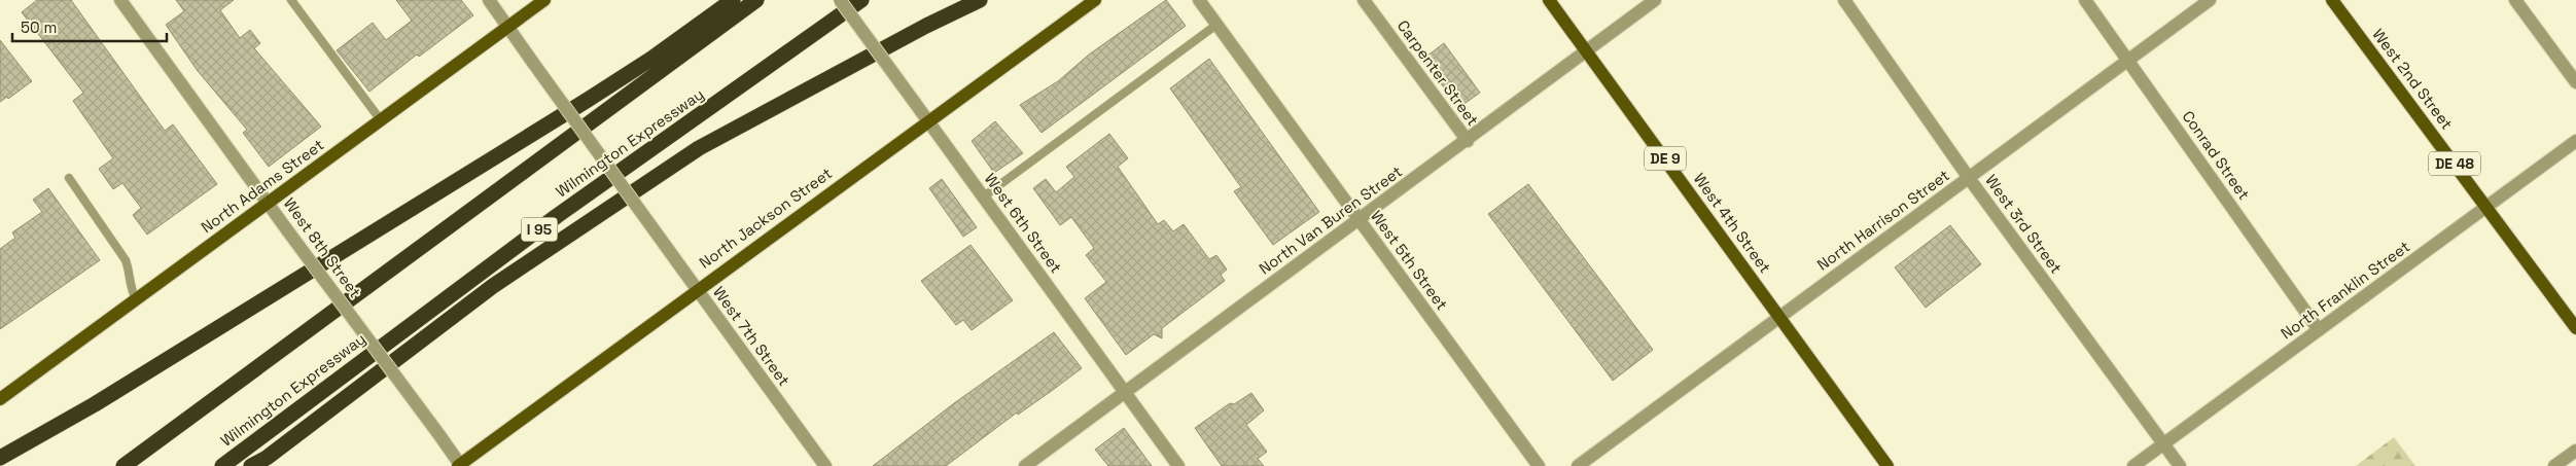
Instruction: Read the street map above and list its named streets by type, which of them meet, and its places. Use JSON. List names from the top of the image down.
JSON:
{
  "streets": {
    "highway": ["Wilmington Expressway", "I 95"],
    "main road": [
      "West 2nd Street",
      "DE 9",
      "DE 48",
      "North Adams Street",
      "North Jackson Street",
      "West 4th Street"
    ],
    "street": [
      "Carpenter Street",
      "Conrad Street",
      "North Van Buren Street",
      "North Harrison Street",
      "West 6th Street",
      "West 3rd Street",
      "West 8th Street",
      "West 5th Street",
      "North Franklin Street",
      "West 7th Street"
    ]
  },
  "crossings": [
    ["Carpenter Street", "North Van Buren Street"],
    ["West 2nd Street", "North Franklin Street"],
    ["Conrad Street", "North Harrison Street"],
    ["Conrad Street", "North Franklin Street"],
    ["North Adams Street", "West 8th Street"],
    ["North Adams Street", "West 7th Street"],
    ["North Jackson Street", "West 6th Street"],
    ["North Jackson Street", "West 8th Street"],
    ["North Jackson Street", "West 7th Street"],
    ["North Van Buren Street", "West 6th Street"],
    ["North Van Buren Street", "West 4th Street"],
    ["North Van Buren Street", "West 5th Street"],
    ["North Harrison Street", "West 4th Street"],
    ["North Harrison Street", "West 3rd Street"],
    ["West 3rd Street", "North Franklin Street"]
  ],
  "scale_bar": "50 m"
}
